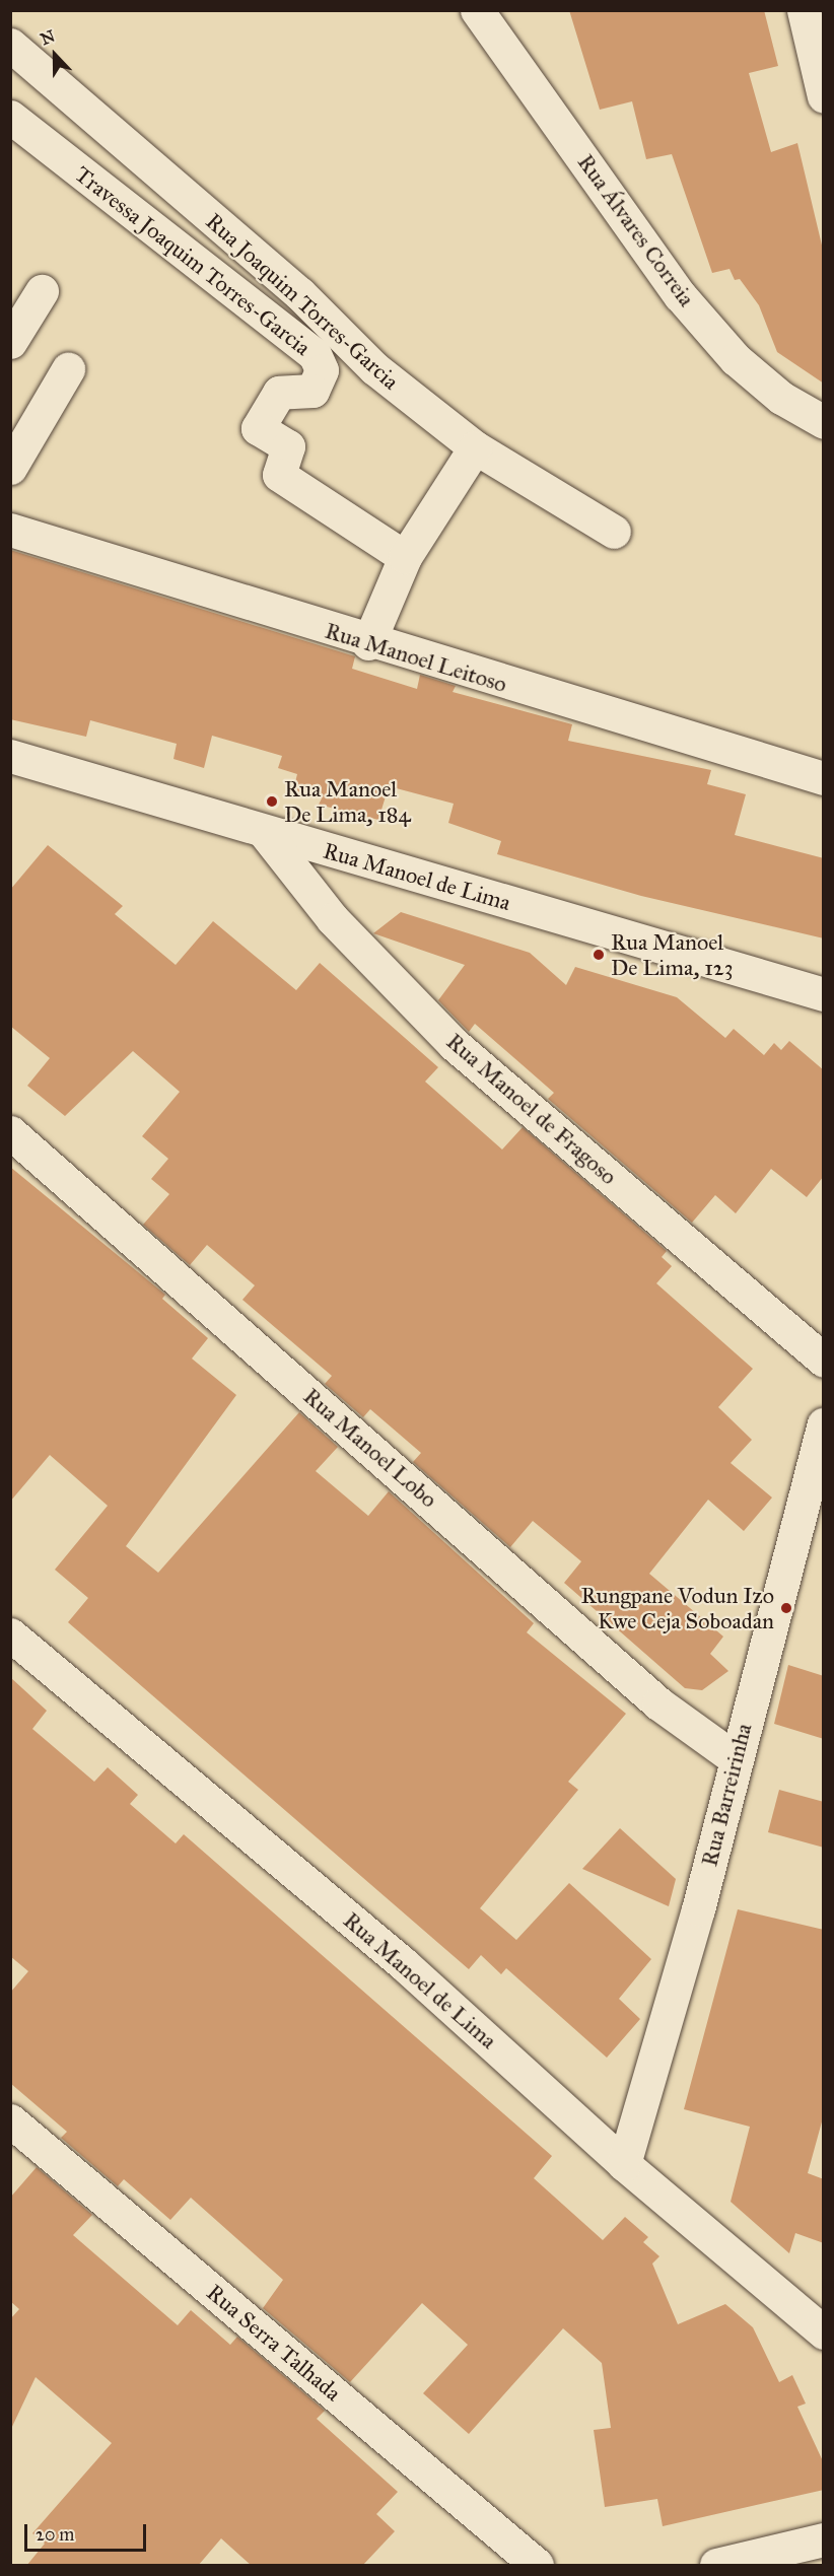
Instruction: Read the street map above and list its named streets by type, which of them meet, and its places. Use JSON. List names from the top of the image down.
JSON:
{
  "streets": {
    "street": [
      "Rua Álvares Correia",
      "Travessa Joaquim Torres-Garcia",
      "Rua Joaquim Torres-Garcia",
      "Rua Manoel Leitoso",
      "Rua Manoel de Lima",
      "Rua Manoel de Fragoso",
      "Rua Manoel Lobo",
      "Rua Barreirinha",
      "Rua Serra Talhada"
    ]
  },
  "crossings": [
    ["Rua Manoel de Lima", "Rua Manoel de Fragoso"],
    ["Rua Manoel de Lima", "Rua Barreirinha"],
    ["Rua Manoel Lobo", "Rua Barreirinha"]
  ],
  "places": ["Rua Manoel De Lima, 184", "Rua Manoel De Lima, 123", "Rungpane Vodun Izo Kwe Ceja Soboadan"],
  "scale_bar": "20 m",
  "north": "top"
}
